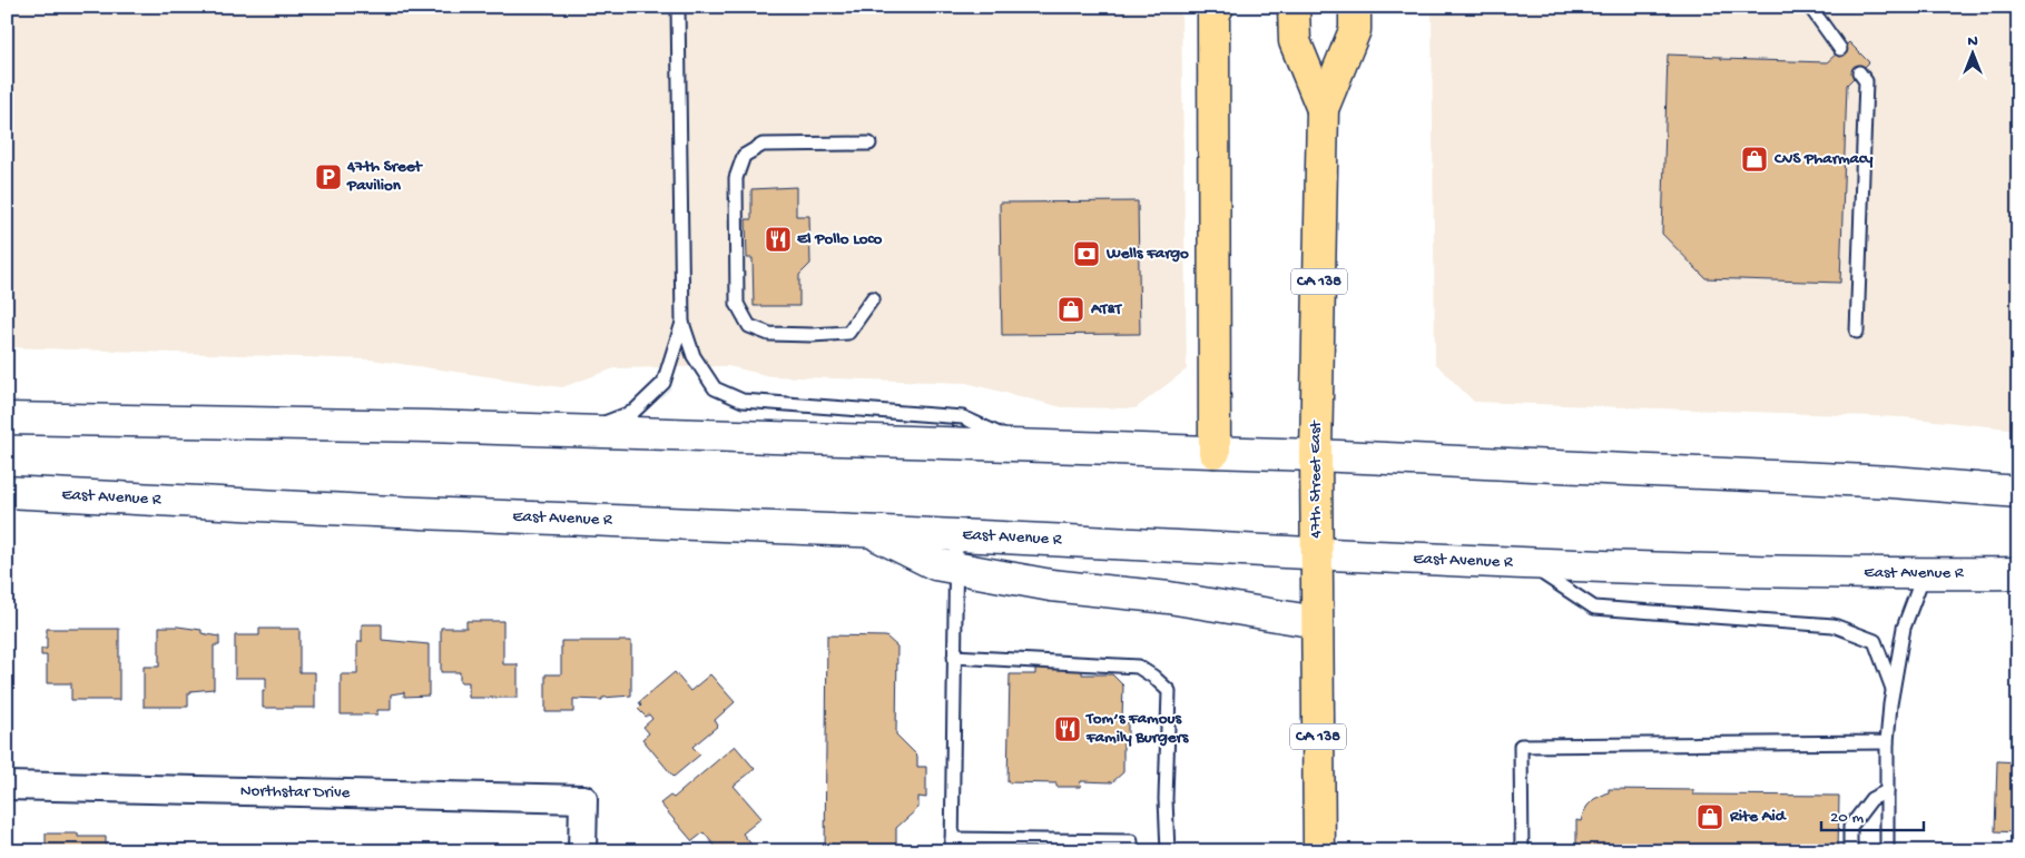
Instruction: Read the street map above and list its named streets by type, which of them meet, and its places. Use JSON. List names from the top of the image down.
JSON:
{
  "streets": {
    "highway": ["CA 138", "47th Street East"],
    "main road": ["East Avenue R"],
    "street": ["Northstar Drive"]
  },
  "crossings": [
    ["47th Street East", "East Avenue R"]
  ],
  "places": {
    "shop": ["CVS Pharmacy", "AT&T", "Rite Aid"],
    "parking": ["47th Sreet Pavilion"],
    "restaurant": ["El Pollo Loco", "Tom’s Famous Family Burgers"],
    "bank": ["Wells Fargo"]
  },
  "scale_bar": "20 m",
  "north": "top"
}
